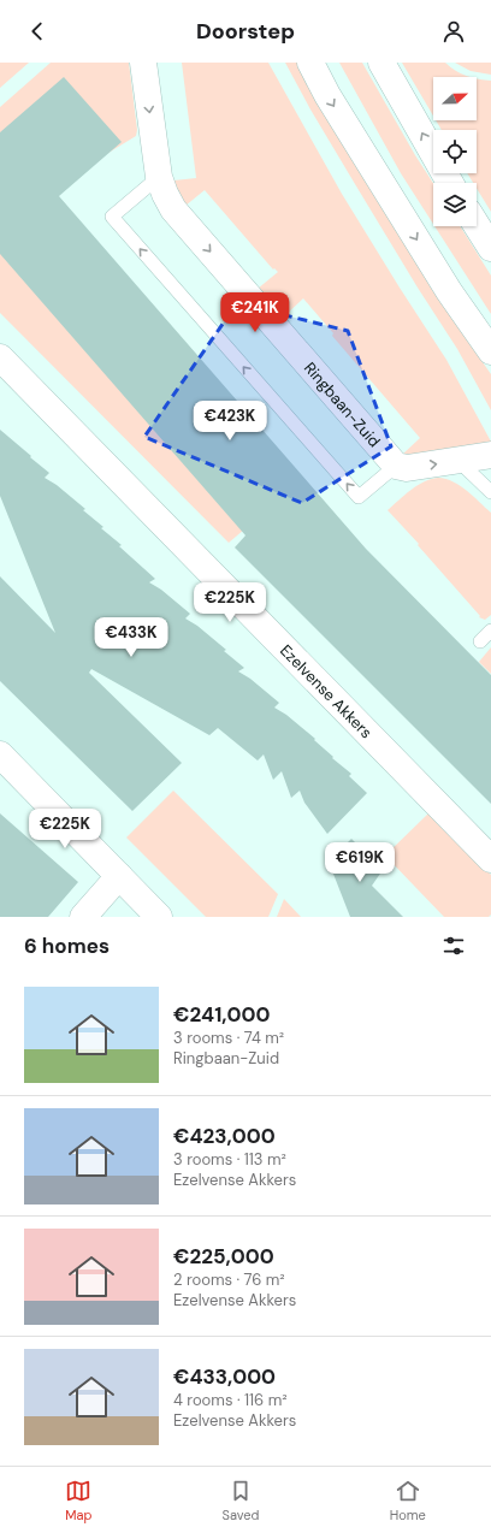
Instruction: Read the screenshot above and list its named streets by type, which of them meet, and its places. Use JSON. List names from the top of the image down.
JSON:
{
  "streets": {
    "street": ["Ringbaan-Zuid", "Ezelvense Akkers"]
  },
  "north": "right",
  "page": {
    "header": "Doorstep",
    "price": [
      "€241K",
      "€423K",
      "€225K",
      "€433K",
      "€225K",
      "€619K"
    ],
    "heading": "6 homes",
    "list": [
      {
        "name": "€241,000",
        "note": "3 rooms · 74 m² · Ringbaan-Zuid"
      },
      {
        "name": "€423,000",
        "note": "3 rooms · 113 m² · Ezelvense Akkers"
      },
      {
        "name": "€225,000",
        "note": "2 rooms · 76 m² · Ezelvense Akkers"
      },
      {
        "name": "€433,000",
        "note": "4 rooms · 116 m² · Ezelvense Akkers"
      }
    ],
    "tabs": ["Map", "Saved", "Home"]
  }
}
